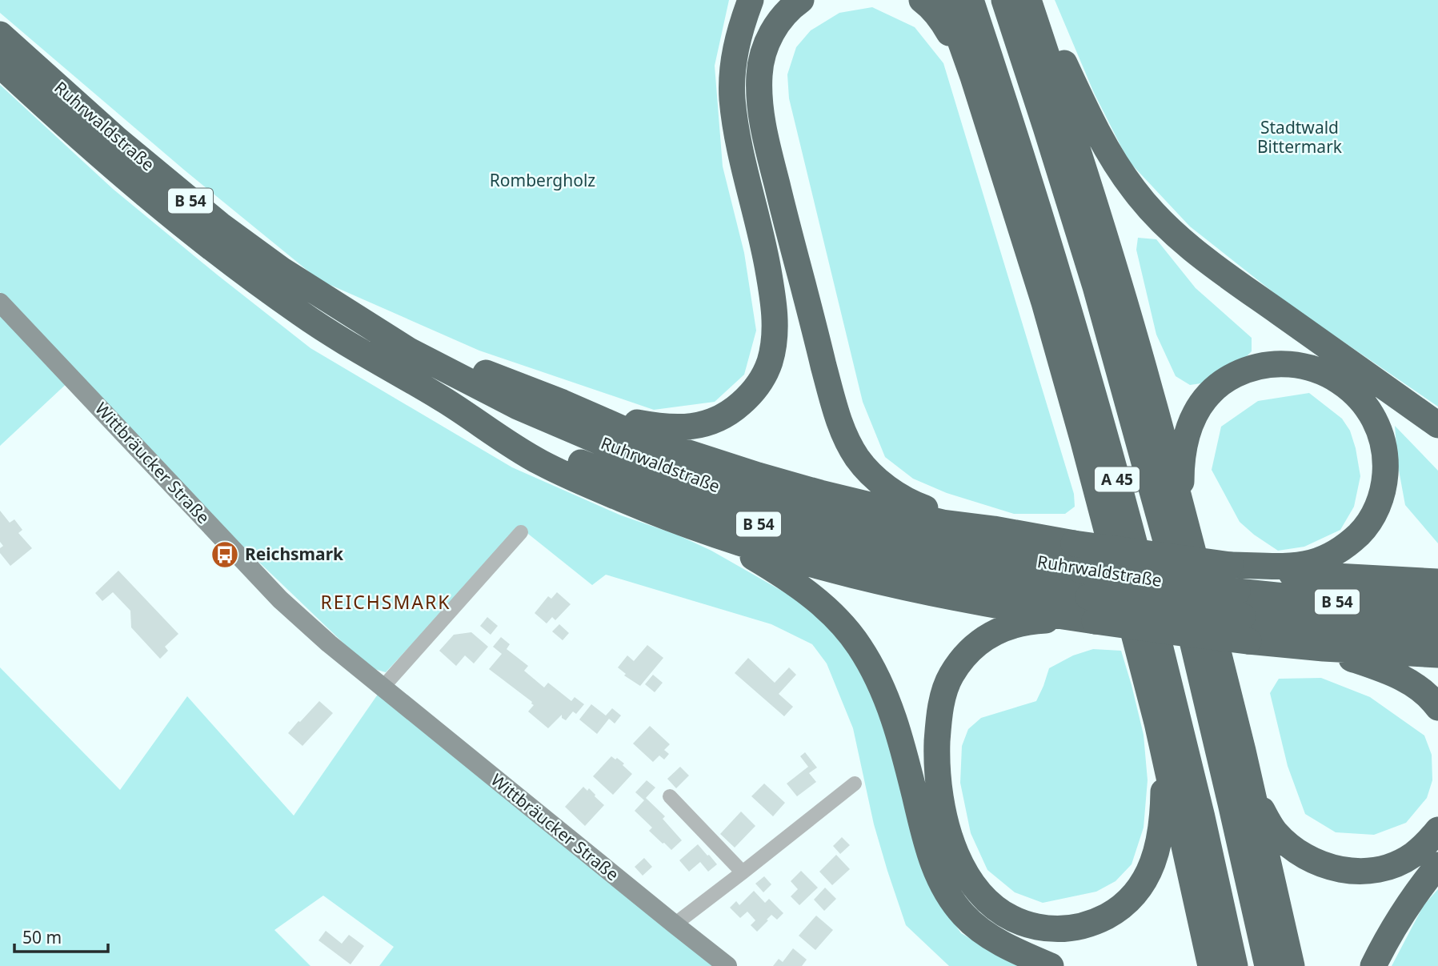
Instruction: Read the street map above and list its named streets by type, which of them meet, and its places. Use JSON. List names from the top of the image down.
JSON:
{
  "streets": {
    "highway": ["Ruhrwaldstraße", "B 54", "A 45"],
    "main road": ["Wittbräucker Straße"]
  },
  "crossings": [
    ["Ruhrwaldstraße", "B 54"]
  ],
  "districts": ["REICHSMARK"],
  "parks": ["Stadtwald Bittermark", "Rombergholz"],
  "places": {
    "bus stop": ["Reichsmark"]
  },
  "scale_bar": "50 m"
}
